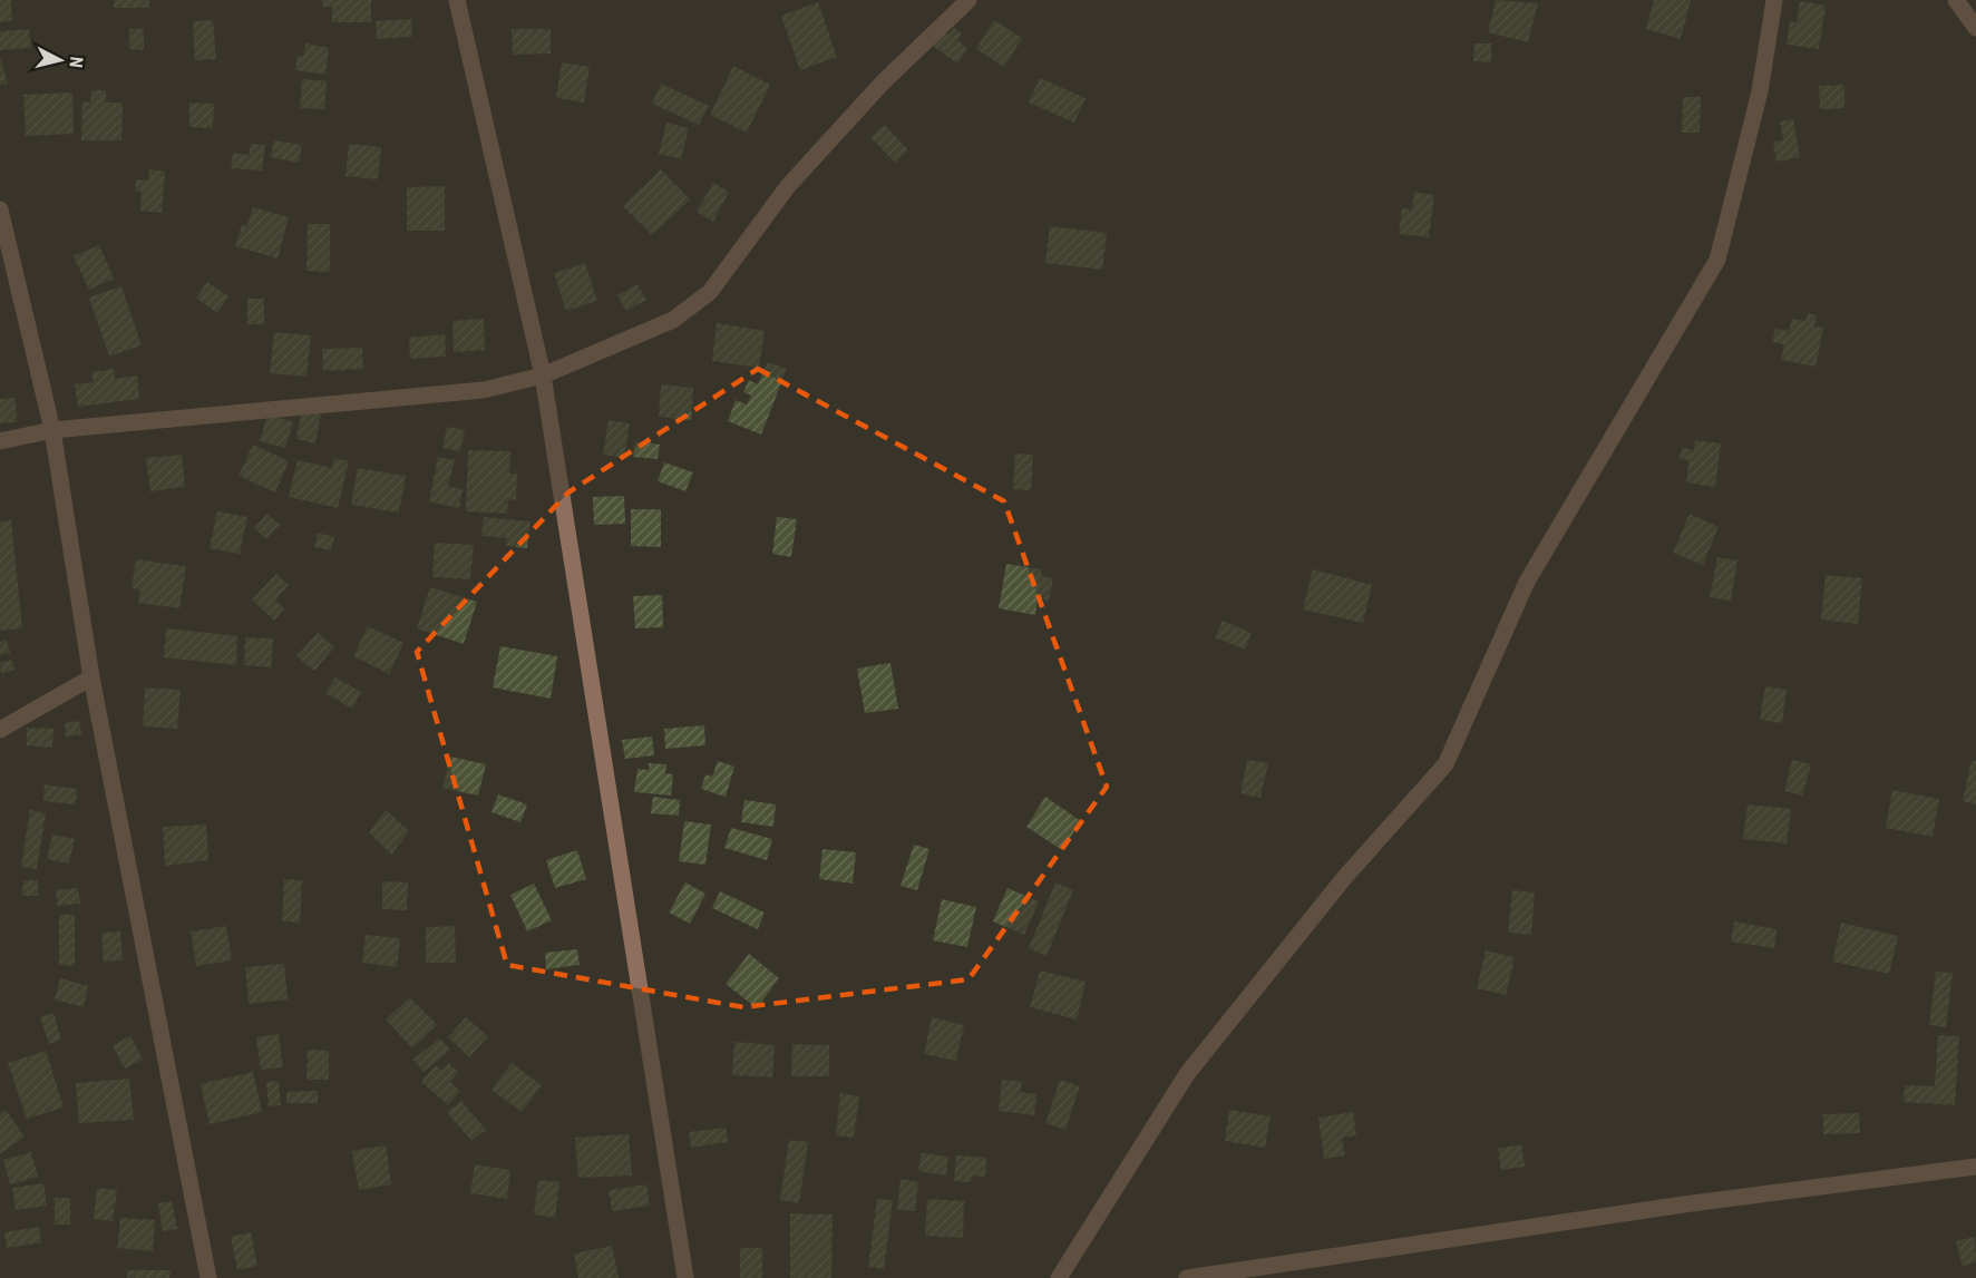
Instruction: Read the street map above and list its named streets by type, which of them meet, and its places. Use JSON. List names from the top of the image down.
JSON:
{
  "north": "right"
}
